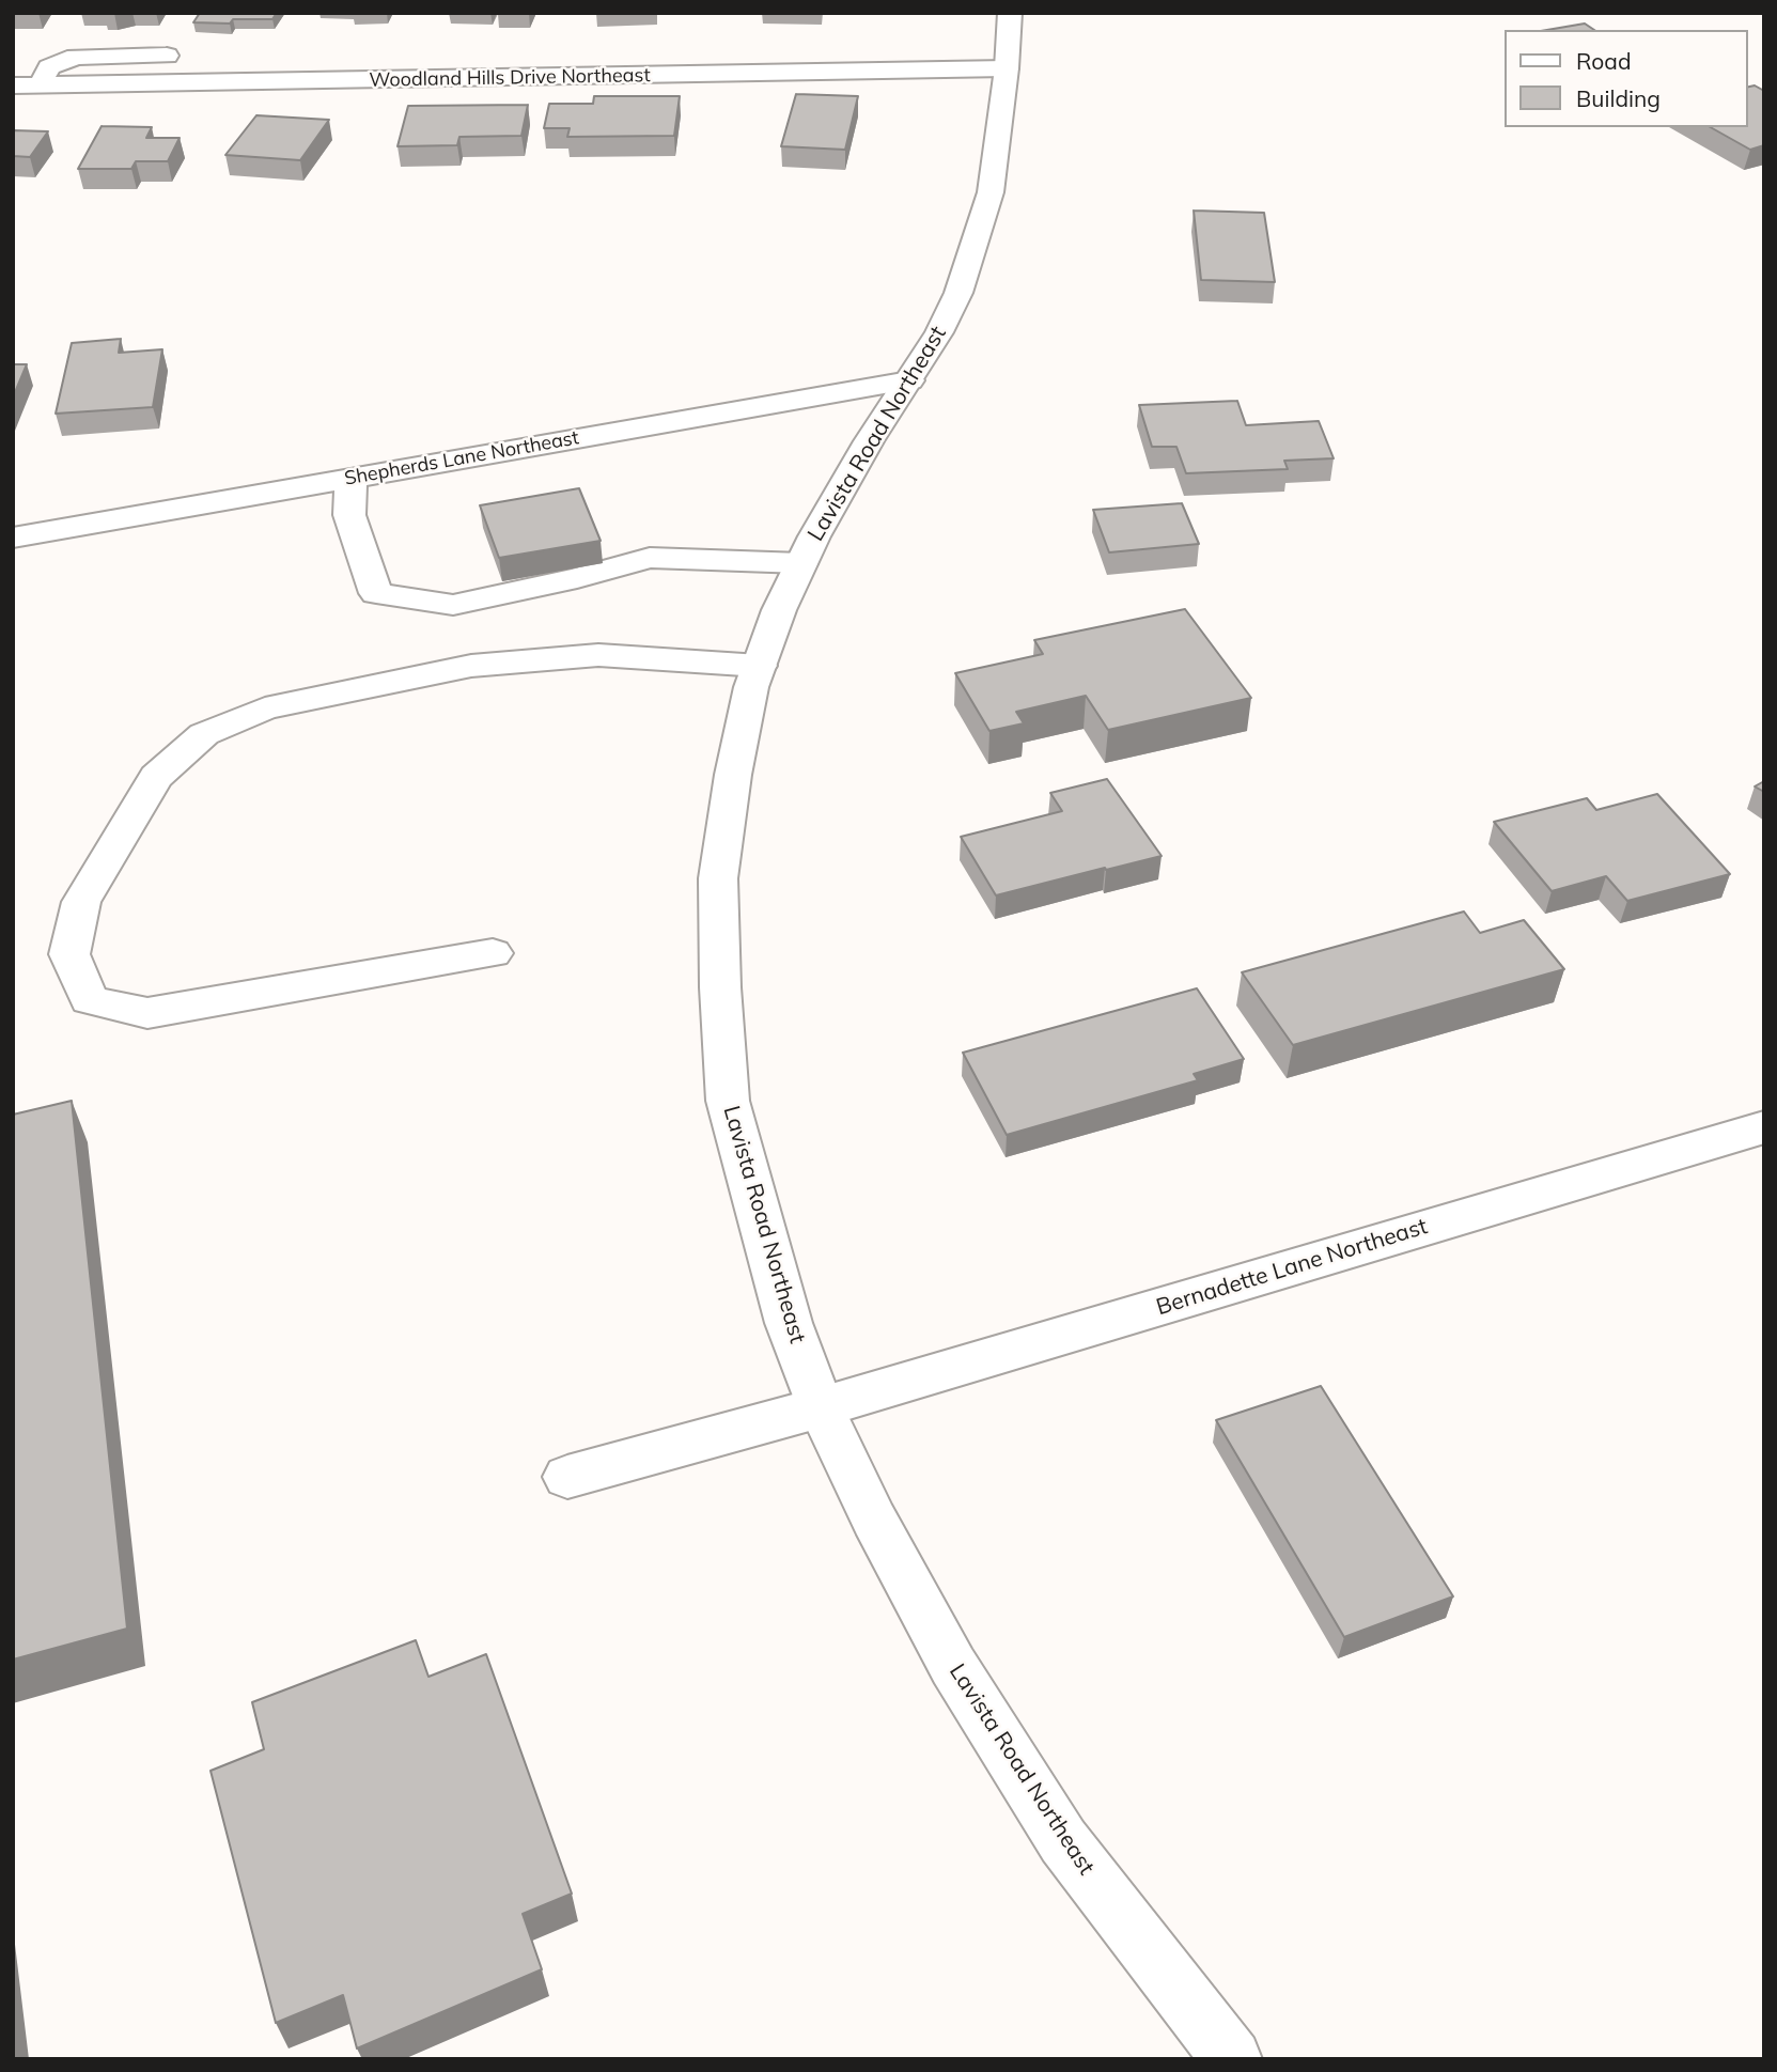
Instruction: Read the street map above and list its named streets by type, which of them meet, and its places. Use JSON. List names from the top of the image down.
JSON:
{
  "streets": {
    "street": [
      "Woodland Hills Drive Northeast",
      "Lavista Road Northeast",
      "Shepherds Lane Northeast",
      "Bernadette Lane Northeast"
    ]
  },
  "crossings": [
    ["Woodland Hills Drive Northeast", "Lavista Road Northeast"],
    ["Lavista Road Northeast", "Shepherds Lane Northeast"],
    ["Lavista Road Northeast", "Bernadette Lane Northeast"]
  ],
  "legend": ["Road", "Building"]
}
